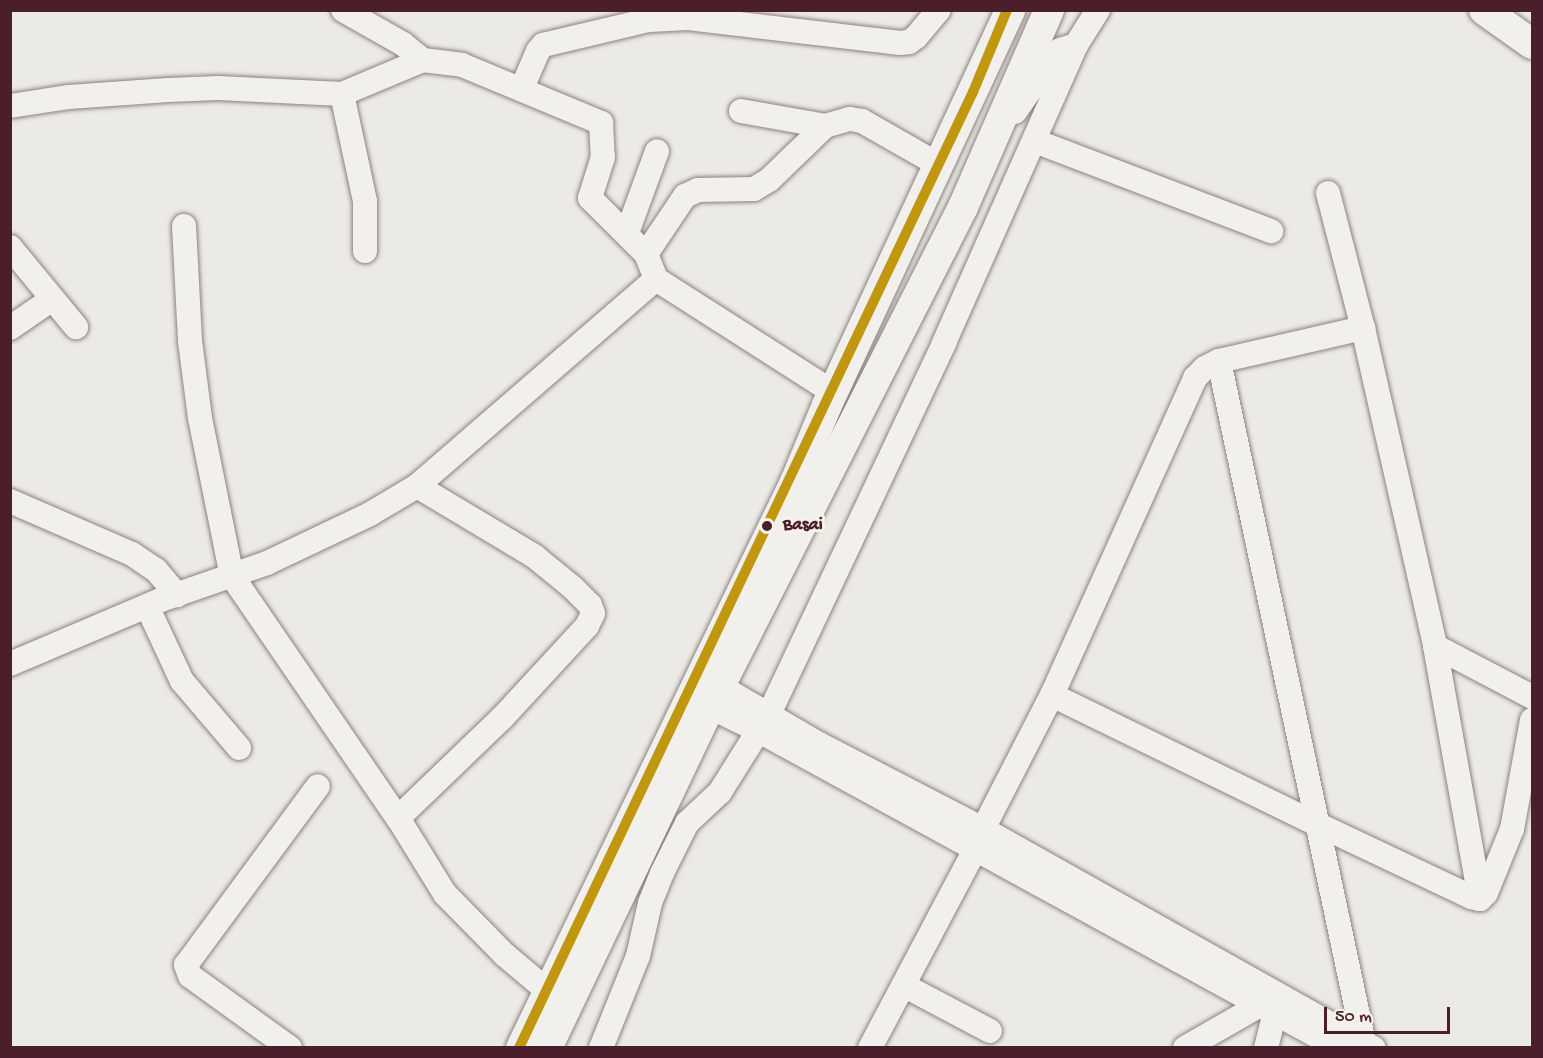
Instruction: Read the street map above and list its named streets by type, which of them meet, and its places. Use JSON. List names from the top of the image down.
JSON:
{
  "places": ["Basai"],
  "scale_bar": "50 m"
}
